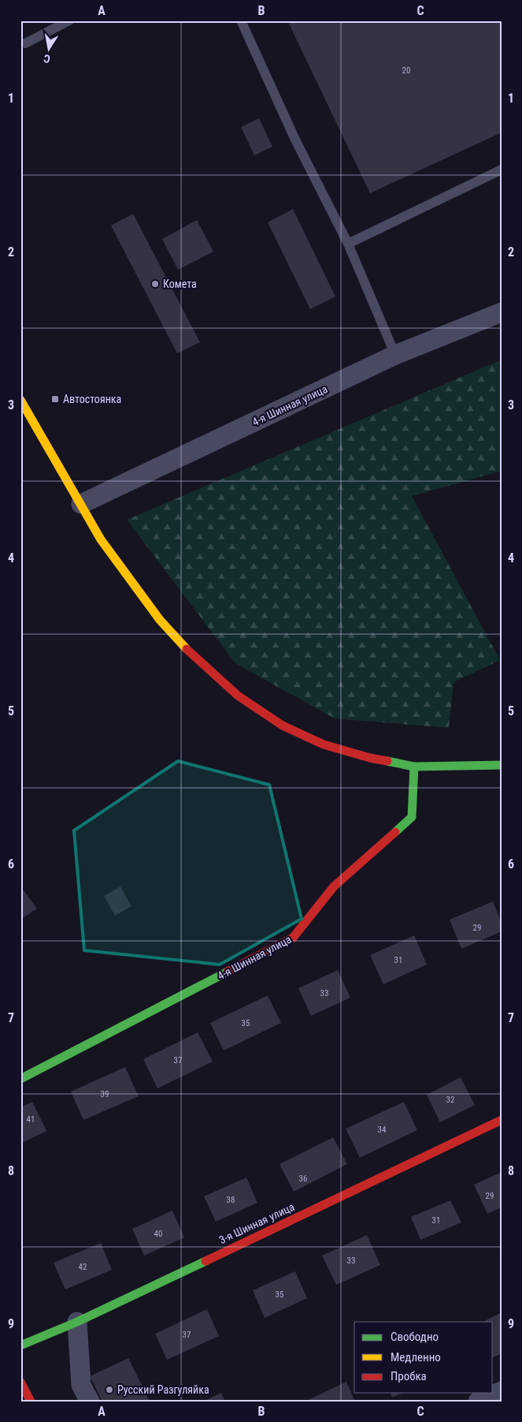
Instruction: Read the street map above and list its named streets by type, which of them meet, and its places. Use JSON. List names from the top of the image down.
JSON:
{
  "streets": {
    "street": ["4-я Шинная улица", "3-я Шинная улица"]
  },
  "places": {
    "other": ["Комета", "Русский Разгуляйка"],
    "transit": ["Автостоянка"]
  },
  "house_numbers": [
    "20",
    "29",
    "31",
    "33",
    "35",
    "37",
    "39",
    "32",
    "41",
    "34",
    "36",
    "29",
    "38",
    "31",
    "40",
    "33",
    "42",
    "35",
    "37"
  ],
  "legend": ["Свободно", "Медленно", "Пробка"],
  "north": "bottom",
  "grid": {
    "columns": ["A", "B", "C"],
    "rows": [
      "1",
      "2",
      "3",
      "4",
      "5",
      "6",
      "7",
      "8",
      "9"
    ]
  }
}
